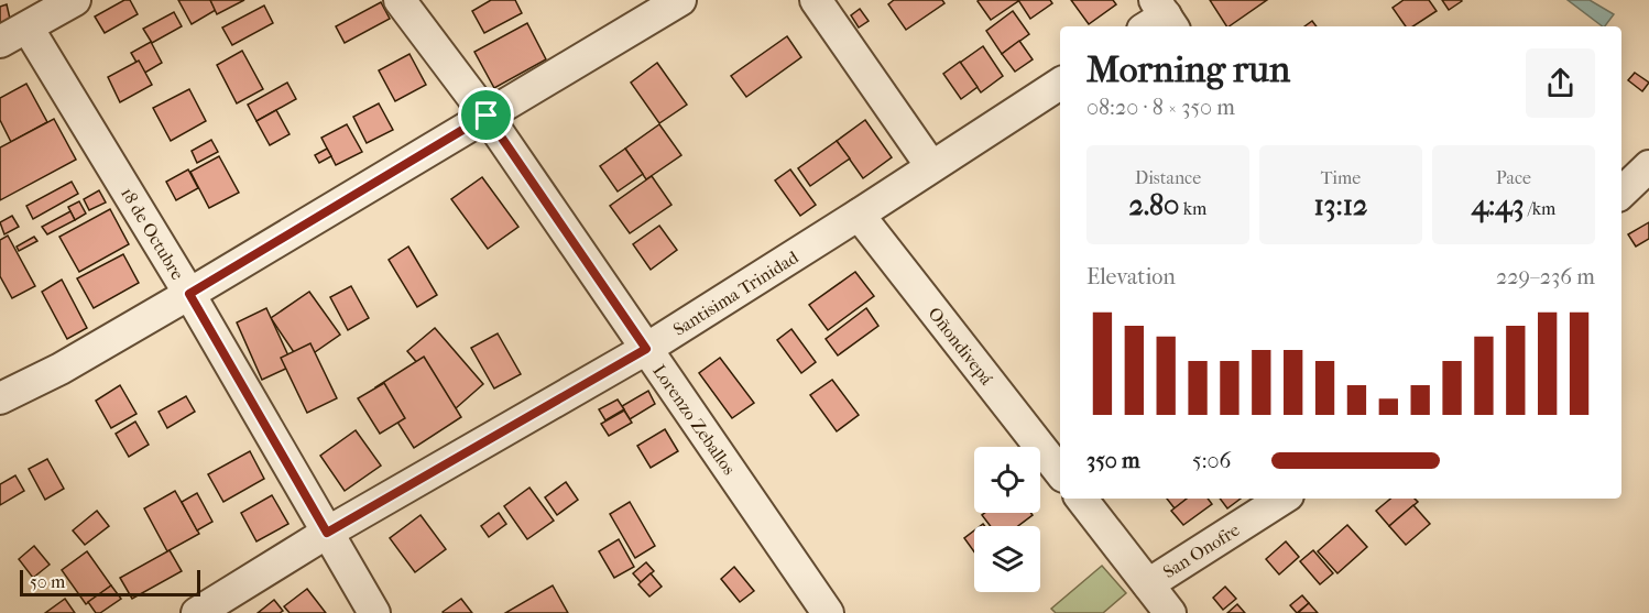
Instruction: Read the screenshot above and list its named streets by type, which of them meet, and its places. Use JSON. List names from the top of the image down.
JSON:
{
  "streets": {
    "street": [
      "18 de Octubre",
      "Santisima Trinidad",
      "Oñondivepá",
      "Lorenzo Zeballos",
      "San Onofre"
    ]
  },
  "crossings": [
    ["18 de Octubre", "Santisima Trinidad"],
    ["Santisima Trinidad", "Oñondivepá"],
    ["Santisima Trinidad", "Lorenzo Zeballos"]
  ],
  "scale_bar": "50 m",
  "page": {
    "heading": ["Morning run", "08:20 · 8 × 350 m"],
    "stats": [
      ["Distance", "2.80 km"],
      ["Time", "13:12"],
      ["Pace", "4:43 /km"]
    ],
    "chart": ["Elevation", "229–236 m"],
    "list": [
      {
        "name": "350 m",
        "note": "5:06"
      }
    ],
    "scale": "50 m"
  }
}
